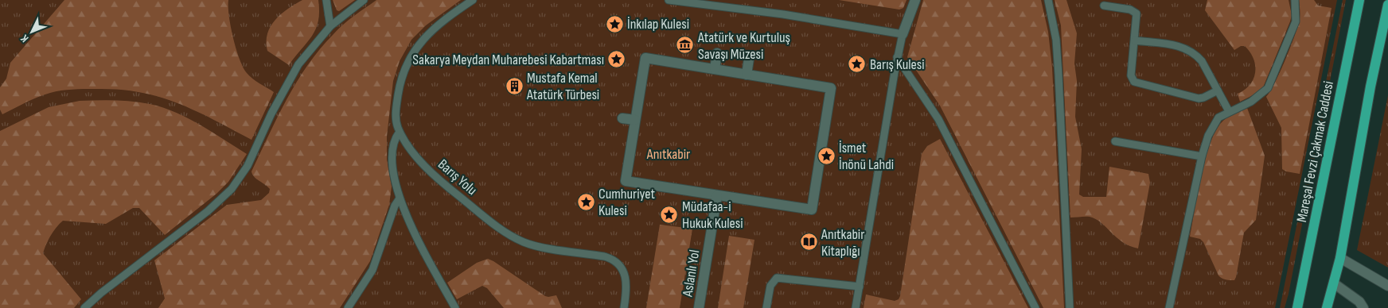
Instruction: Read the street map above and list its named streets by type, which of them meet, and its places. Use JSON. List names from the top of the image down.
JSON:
{
  "streets": {
    "main road": ["Mareşal Fevzi Çakmak Caddesi"],
    "street": ["Aslanlı Yol"],
    "lane": ["Barış Yolu"]
  },
  "parks": ["Anıtkabir"],
  "places": {
    "place": [
      "İnkılap Kulesi",
      "Sakarya Meydan Muharebesi Kabartması",
      "Barış Kulesi",
      "İsmet İnönü Lahdi",
      "Cumhuriyet Kulesi",
      "Müdafaa-i Hukuk Kulesi"
    ],
    "museum": ["Atatürk ve Kurtuluş Savaşı Müzesi"],
    "building": ["Mustafa Kemal Atatürk Türbesi"],
    "library": ["Anıtkabir Kitaplığı"]
  },
  "north": "bottom left"
}
